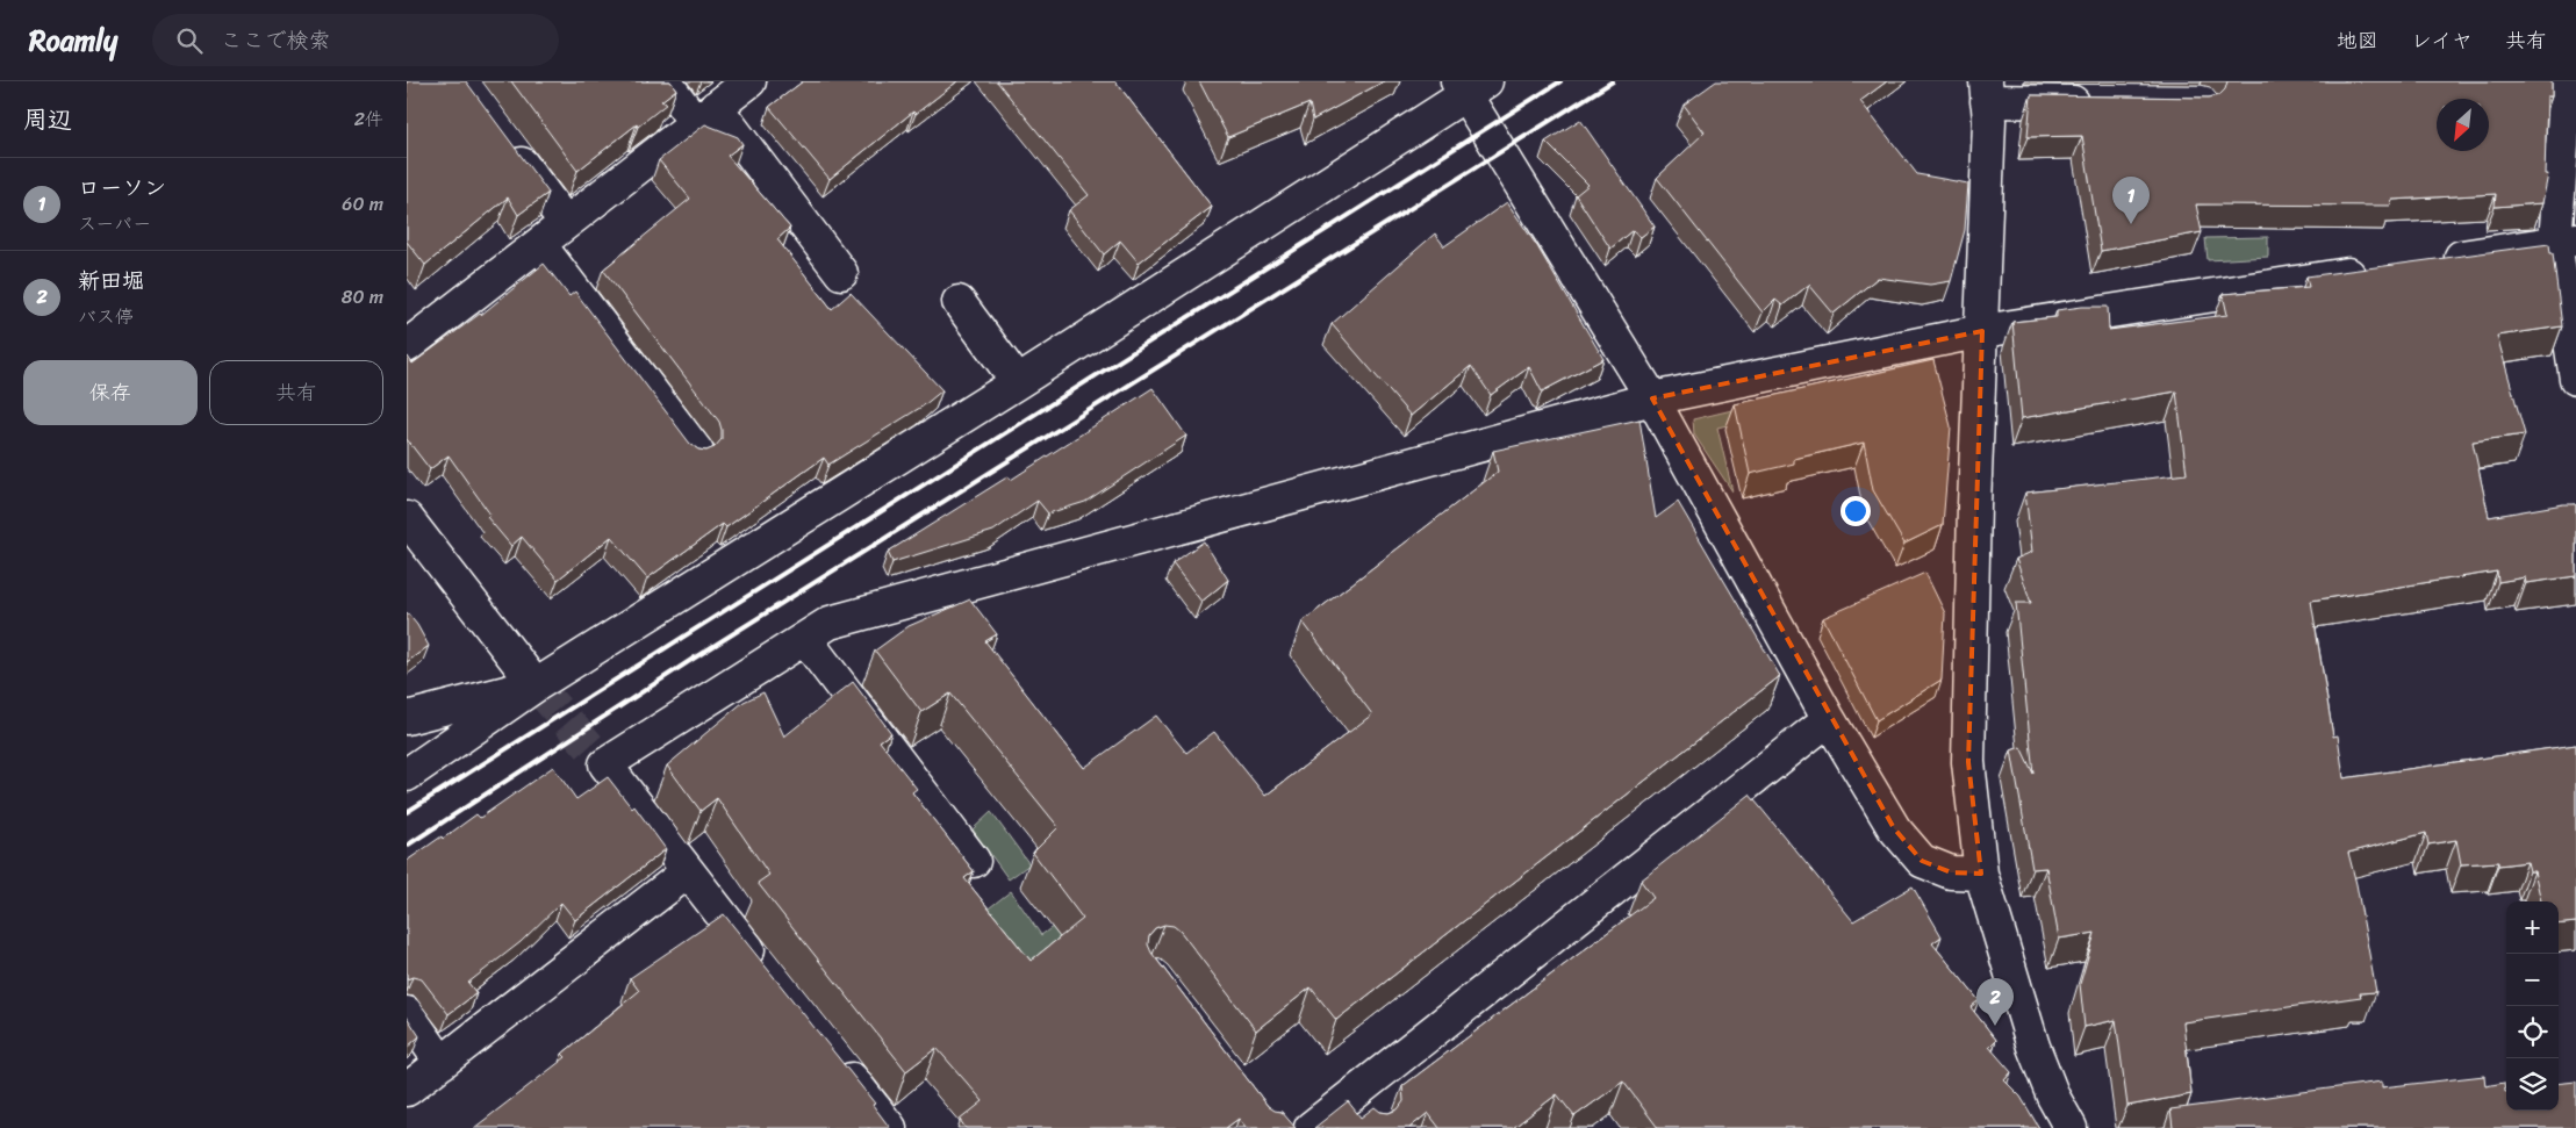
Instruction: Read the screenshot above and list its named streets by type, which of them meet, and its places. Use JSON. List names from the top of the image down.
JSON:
{
  "north": "bottom left",
  "page": {
    "header": "Roamly",
    "search": "ここで検索",
    "nav": ["地図", "レイヤ", "共有"],
    "heading": ["周辺", "2件"],
    "list": [
      {
        "mark": "1",
        "name": "ローソン",
        "note": "スーパー",
        "value": "60 m"
      },
      {
        "mark": "2",
        "name": "新田堀",
        "note": "バス停",
        "value": "80 m"
      }
    ],
    "pins": ["1", "2"],
    "buttons": ["保存", "共有"],
    "map_buttons": ["+", "−"]
  }
}
